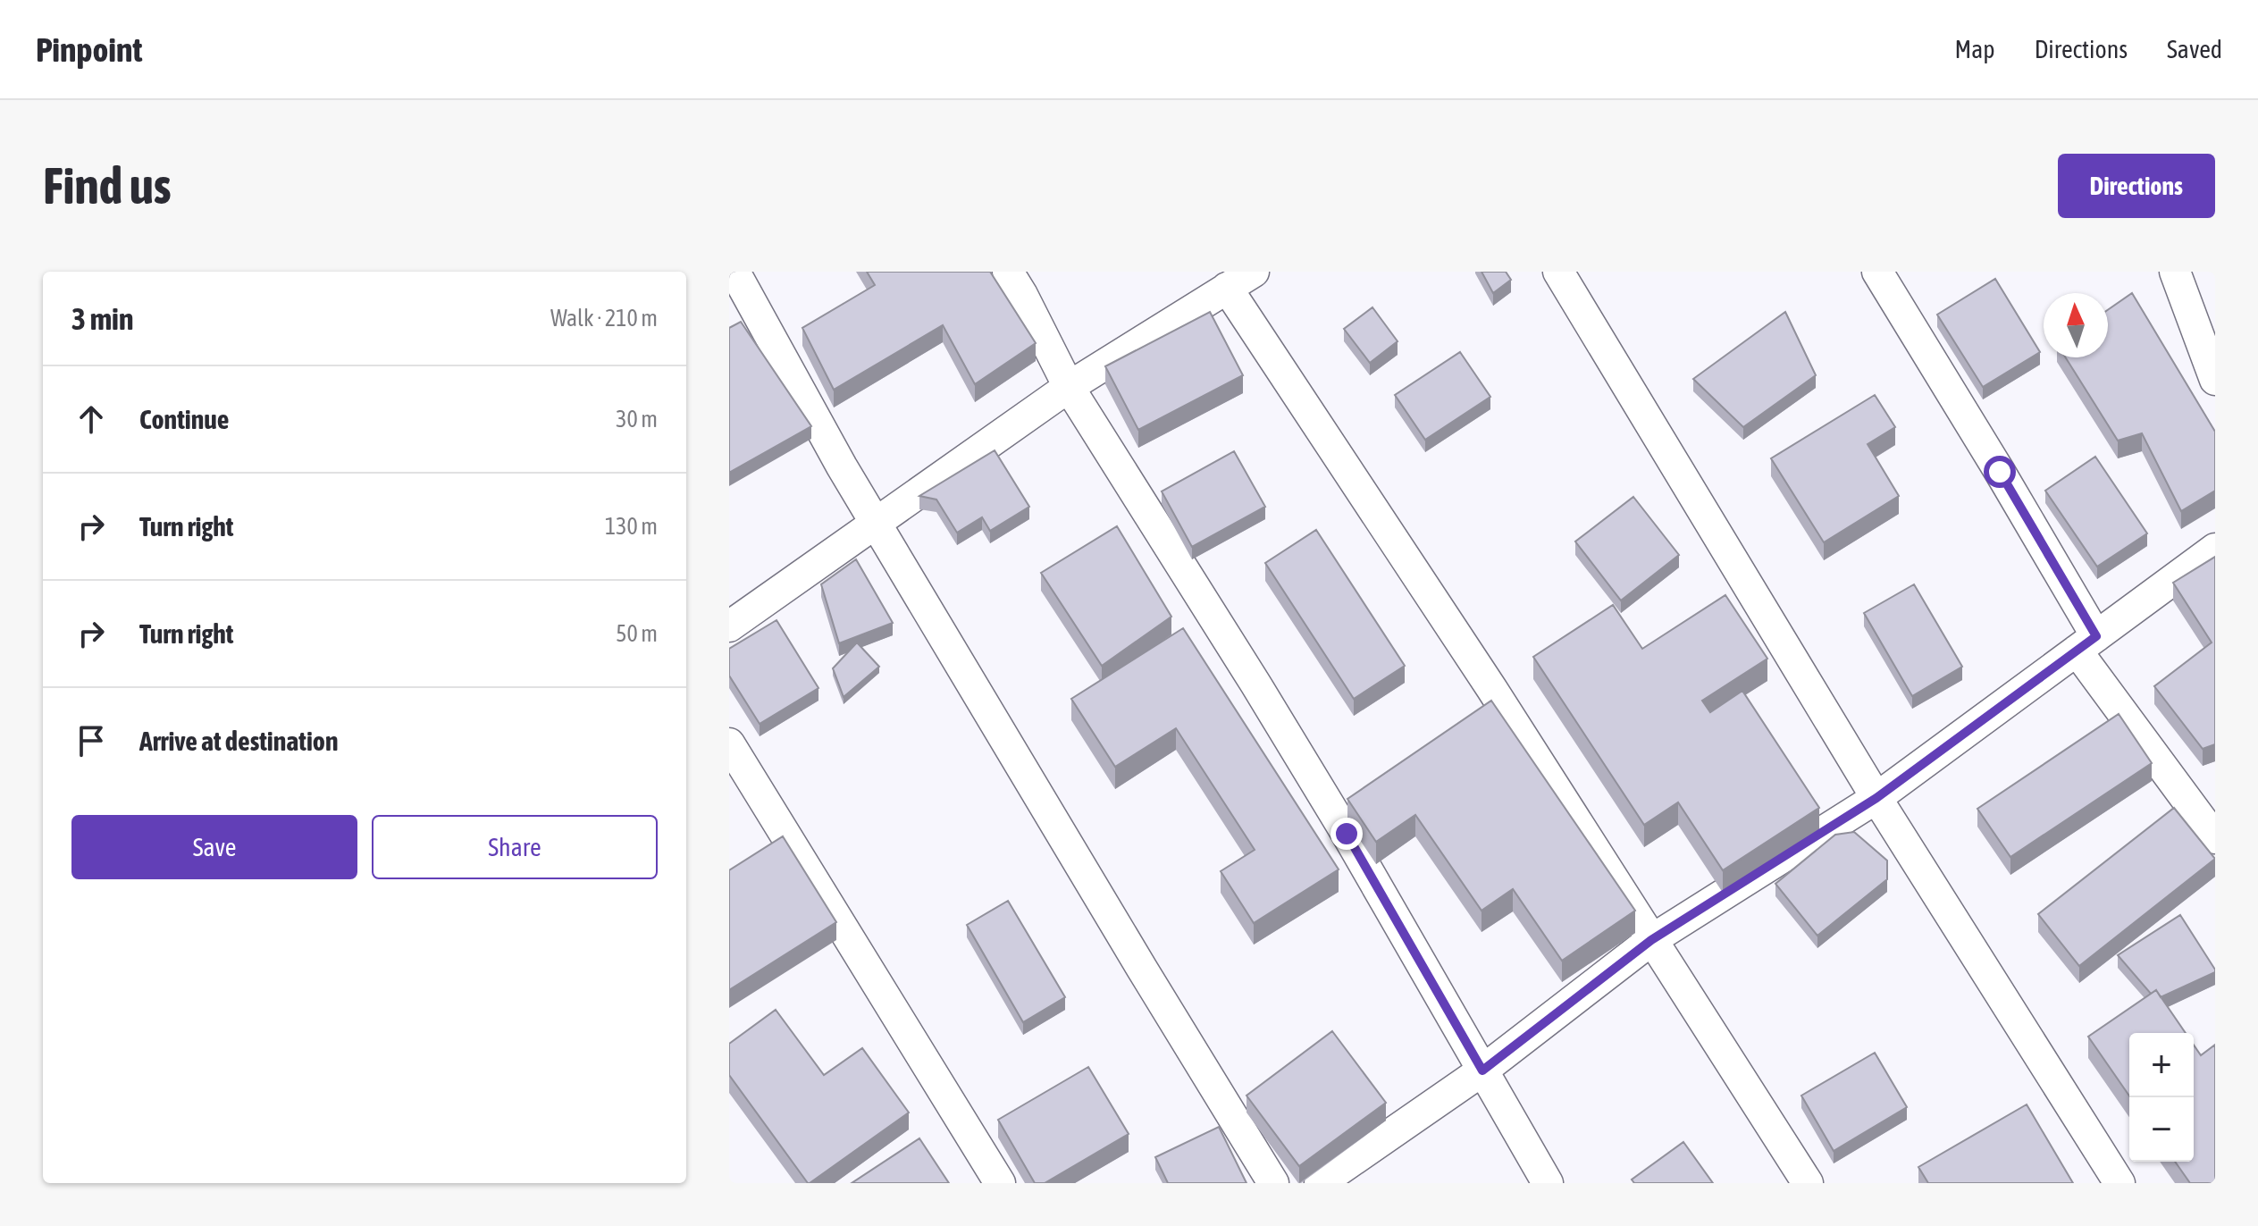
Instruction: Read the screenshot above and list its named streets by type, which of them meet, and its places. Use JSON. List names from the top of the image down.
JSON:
{
  "north": "top",
  "page": {
    "header": "Pinpoint",
    "nav": ["Map", "Directions", "Saved"],
    "buttons": [
      "Directions",
      ["Save", "Share"]
    ],
    "title": "Find us",
    "heading": ["3 min", "Walk · 210 m"],
    "list": [
      ["Continue", "30 m"],
      ["Turn right", "130 m"],
      ["Turn right", "50 m"],
      "Arrive at destination"
    ],
    "map_buttons": ["+", "−"]
  }
}
